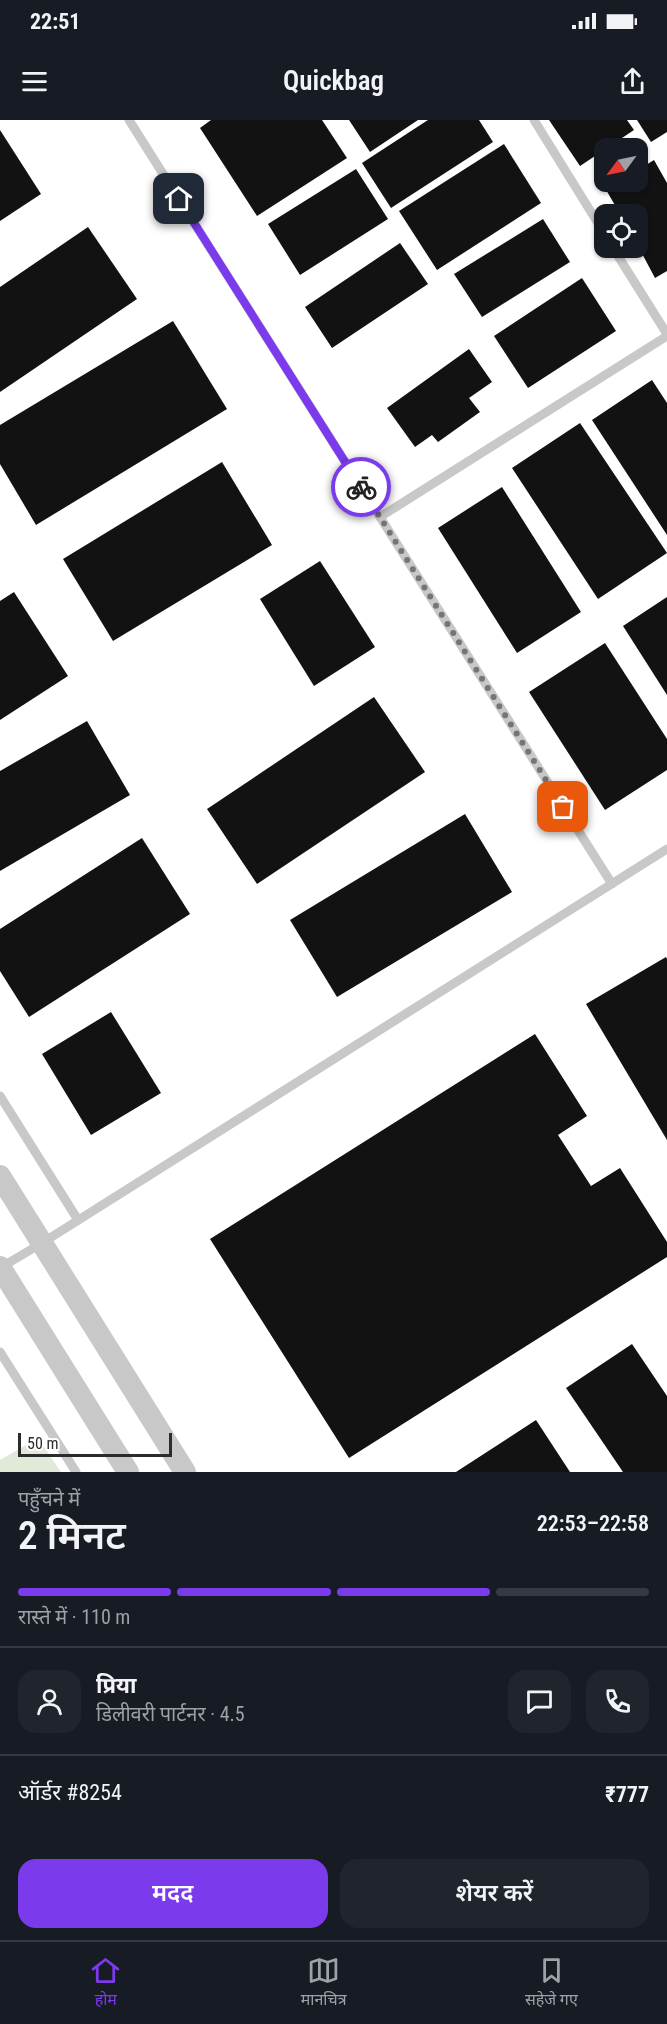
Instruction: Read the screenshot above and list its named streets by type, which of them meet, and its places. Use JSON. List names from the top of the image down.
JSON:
{
  "scale_bar": "50 m",
  "north": "bottom left",
  "page": {
    "status": "22:51",
    "header": "Quickbag",
    "scale": "50 m",
    "heading": ["2 मिनट", "पहुँचने में", "22:53–22:58"],
    "panel": [
      "प्रिया",
      "डिलीवरी पार्टनर · 4.5",
      "ऑर्डर #8254",
      "₹777"
    ],
    "bar": "रास्ते में · 110 m",
    "buttons": ["मदद", "शेयर करें"],
    "tabs": ["होम", "मानचित्र", "सहेजे गए"]
  }
}
